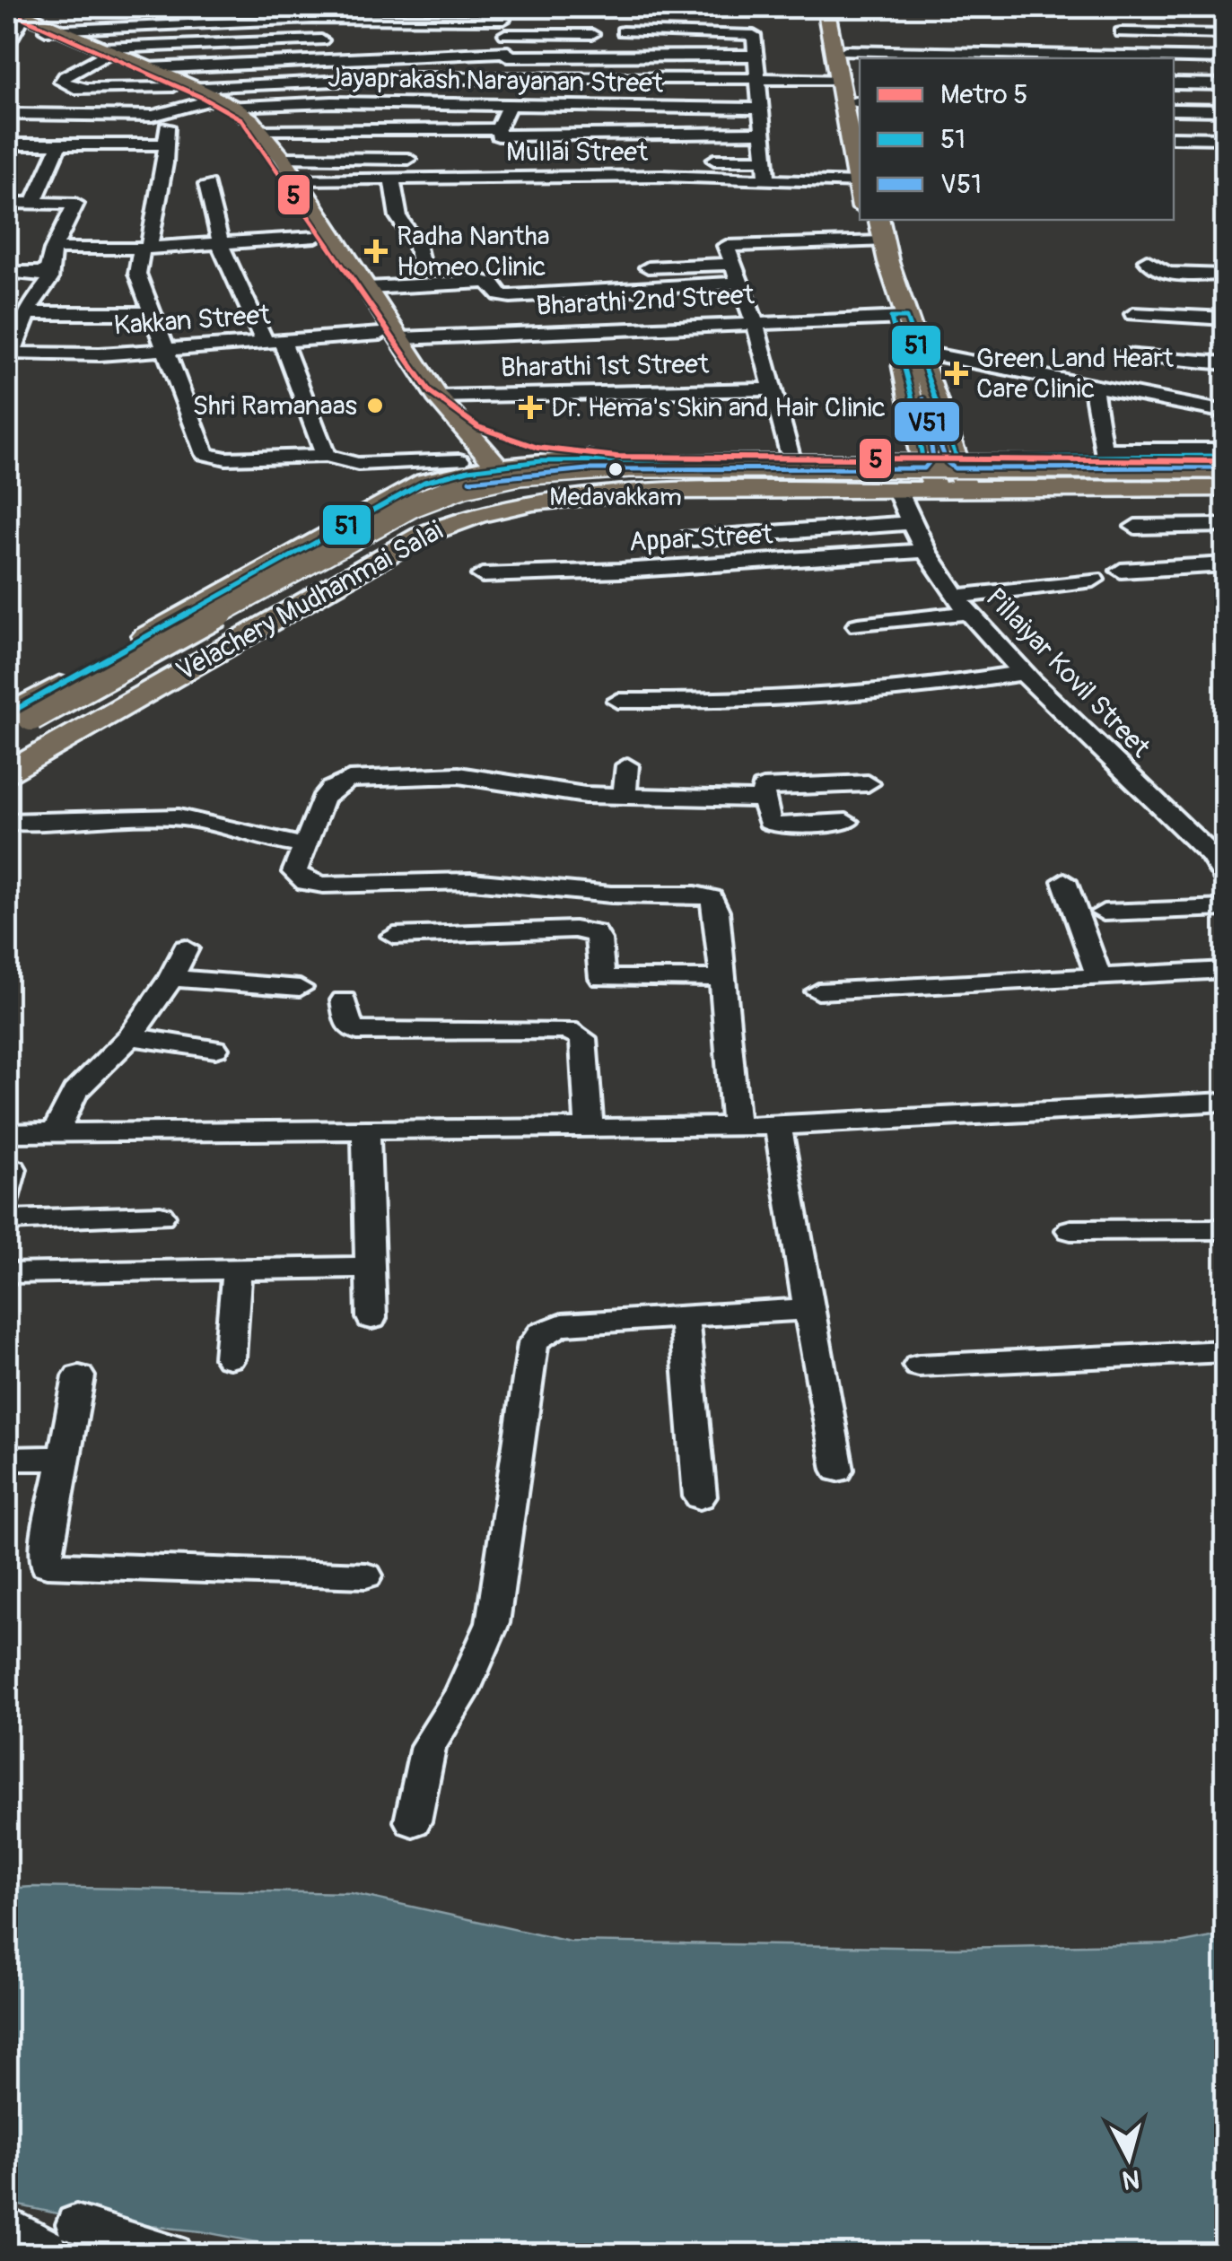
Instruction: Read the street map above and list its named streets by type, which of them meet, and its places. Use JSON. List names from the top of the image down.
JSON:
{
  "streets": {
    "main road": ["Velachery Mudhanmai Salai"],
    "street": [
      "Jayaprakash Narayanan Street",
      "Mullai Street",
      "Bharathi 2nd Street",
      "Kakkan Street",
      "Bharathi 1st Street",
      "Appar Street",
      "Pillaiyar Kovil Street"
    ]
  },
  "crossings": [
    ["Bharathi 2nd Street", "Kakkan Street"],
    ["Appar Street", "Pillaiyar Kovil Street"],
    ["Velachery Mudhanmai Salai", "Pillaiyar Kovil Street"]
  ],
  "places": {
    "health": ["Radha Nantha Homeo Clinic", "Green Land Heart Care Clinic", "Dr. Hema's Skin and Hair Clinic"],
    "other": ["Shri Ramanaas", "Medavakkam"]
  },
  "lines": ["metro line 5", "transit line 51", "transit line V51"],
  "legend": ["Metro 5", "51", "V51"],
  "north": "bottom"
}
